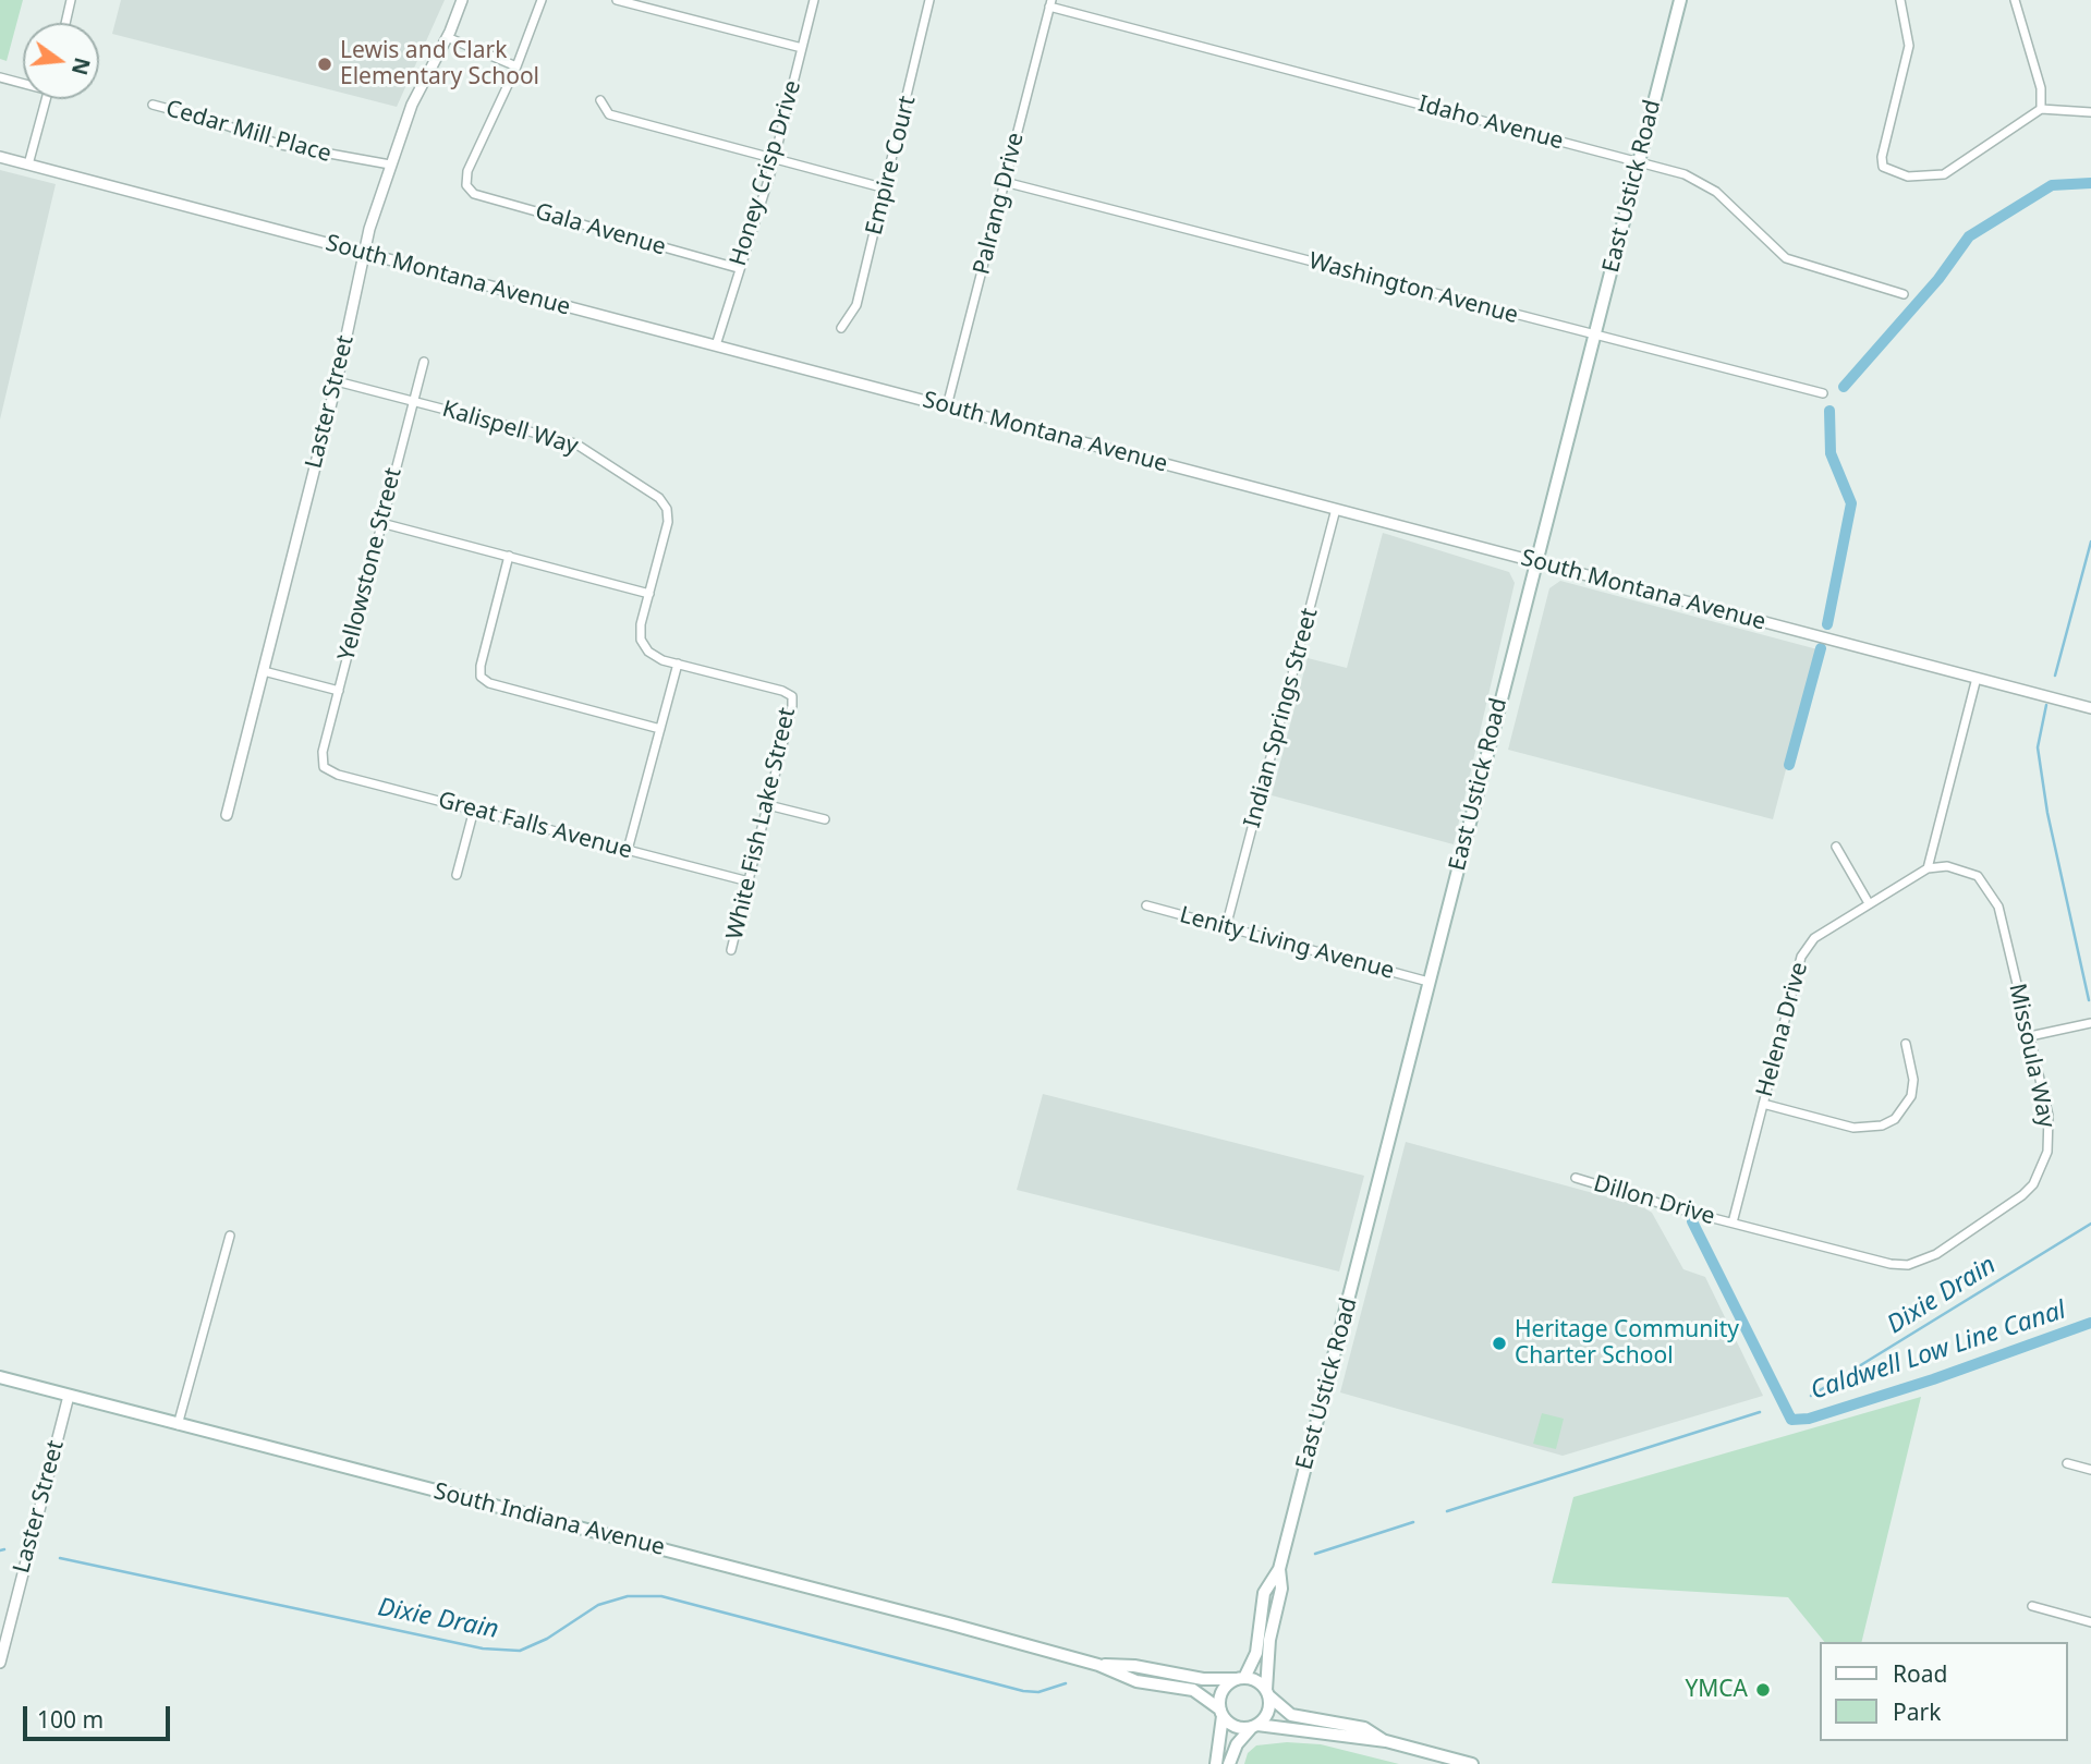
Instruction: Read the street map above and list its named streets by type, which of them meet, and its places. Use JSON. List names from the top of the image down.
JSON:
{
  "streets": {
    "main road": ["East Ustick Road", "South Indiana Avenue"],
    "street": [
      "Idaho Avenue",
      "Cedar Mill Place",
      "Empire Court",
      "Honey Crisp Drive",
      "Palrang Drive",
      "Gala Avenue",
      "South Montana Avenue",
      "Washington Avenue",
      "Laster Street",
      "Kalispell Way",
      "Yellowstone Street",
      "Indian Springs Street",
      "White Fish Lake Street",
      "Great Falls Avenue",
      "Lenity Living Avenue",
      "Helena Drive",
      "Missoula Way",
      "Dillon Drive"
    ]
  },
  "crossings": [
    ["Idaho Avenue", "East Ustick Road"],
    ["Idaho Avenue", "Palrang Drive"],
    ["Cedar Mill Place", "Laster Street"],
    ["Honey Crisp Drive", "Gala Avenue"],
    ["Honey Crisp Drive", "South Montana Avenue"],
    ["East Ustick Road", "South Montana Avenue"],
    ["East Ustick Road", "Washington Avenue"],
    ["East Ustick Road", "Lenity Living Avenue"],
    ["East Ustick Road", "South Indiana Avenue"],
    ["Palrang Drive", "South Montana Avenue"],
    ["Palrang Drive", "Washington Avenue"],
    ["South Montana Avenue", "Laster Street"],
    ["South Montana Avenue", "Indian Springs Street"],
    ["Laster Street", "Kalispell Way"],
    ["Laster Street", "South Indiana Avenue"],
    ["Kalispell Way", "Yellowstone Street"],
    ["Yellowstone Street", "Great Falls Avenue"],
    ["Indian Springs Street", "Lenity Living Avenue"],
    ["White Fish Lake Street", "Great Falls Avenue"],
    ["Helena Drive", "Missoula Way"],
    ["Helena Drive", "Dillon Drive"],
    ["Missoula Way", "Dillon Drive"]
  ],
  "water": ["Dixie Drain", "Caldwell Low Line Canal"],
  "places": ["Lewis and Clark Elementary School", "Heritage Community Charter School", "YMCA"],
  "legend": ["Road", "Park"],
  "scale_bar": "100 m",
  "north": "right"
}
